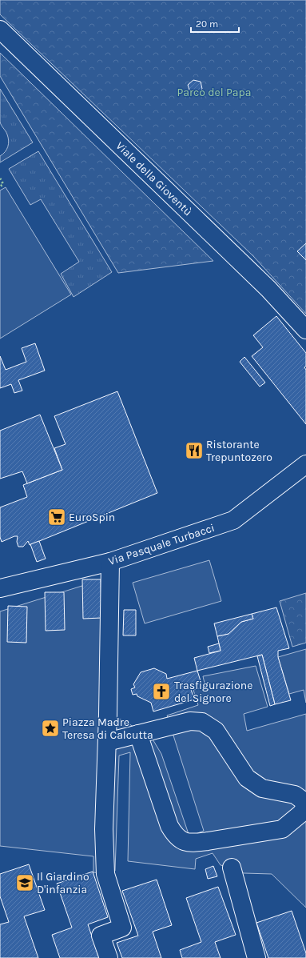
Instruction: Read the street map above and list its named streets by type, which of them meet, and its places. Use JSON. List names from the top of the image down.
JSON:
{
  "streets": {
    "street": ["Viale della Gioventù", "Via Pasquale Turbacci"]
  },
  "parks": ["Parco del Papa"],
  "places": {
    "restaurant": ["Ristorante Trepuntozero"],
    "supermarket": ["EuroSpin"],
    "church": ["Trasfigurazione del Signore"],
    "place": ["Piazza Madre Teresa di Calcutta"],
    "school or university": ["Il Giardino D'infanzia"]
  },
  "scale_bar": "20 m"
}
